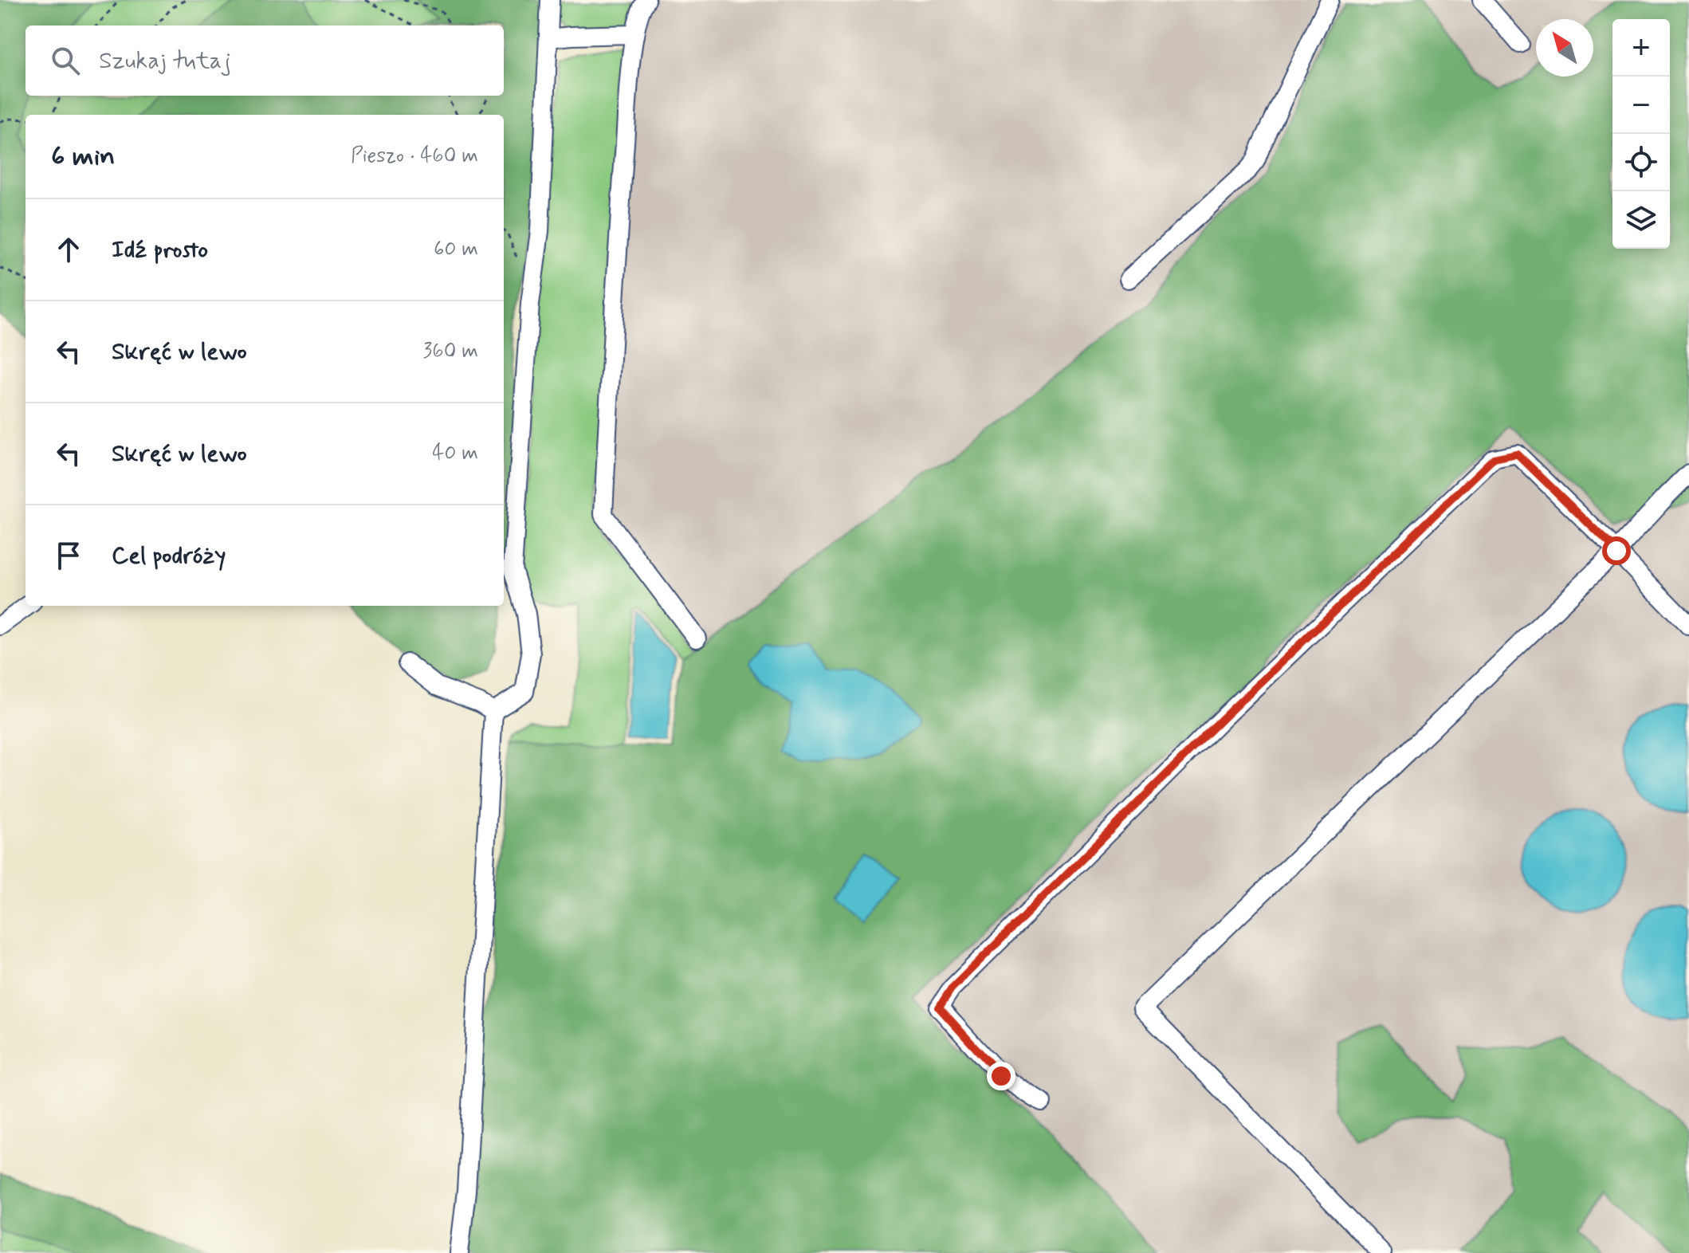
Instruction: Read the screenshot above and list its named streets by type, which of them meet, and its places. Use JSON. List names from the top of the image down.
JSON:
{
  "north": "top left",
  "page": {
    "map_buttons": ["+", "−"],
    "search": "Szukaj tutaj",
    "heading": ["6 min", "Pieszo · 460 m"],
    "list": [
      ["Idź prosto", "60 m"],
      ["Skręć w lewo", "360 m"],
      ["Skręć w lewo", "40 m"],
      "Cel podróży"
    ]
  }
}
